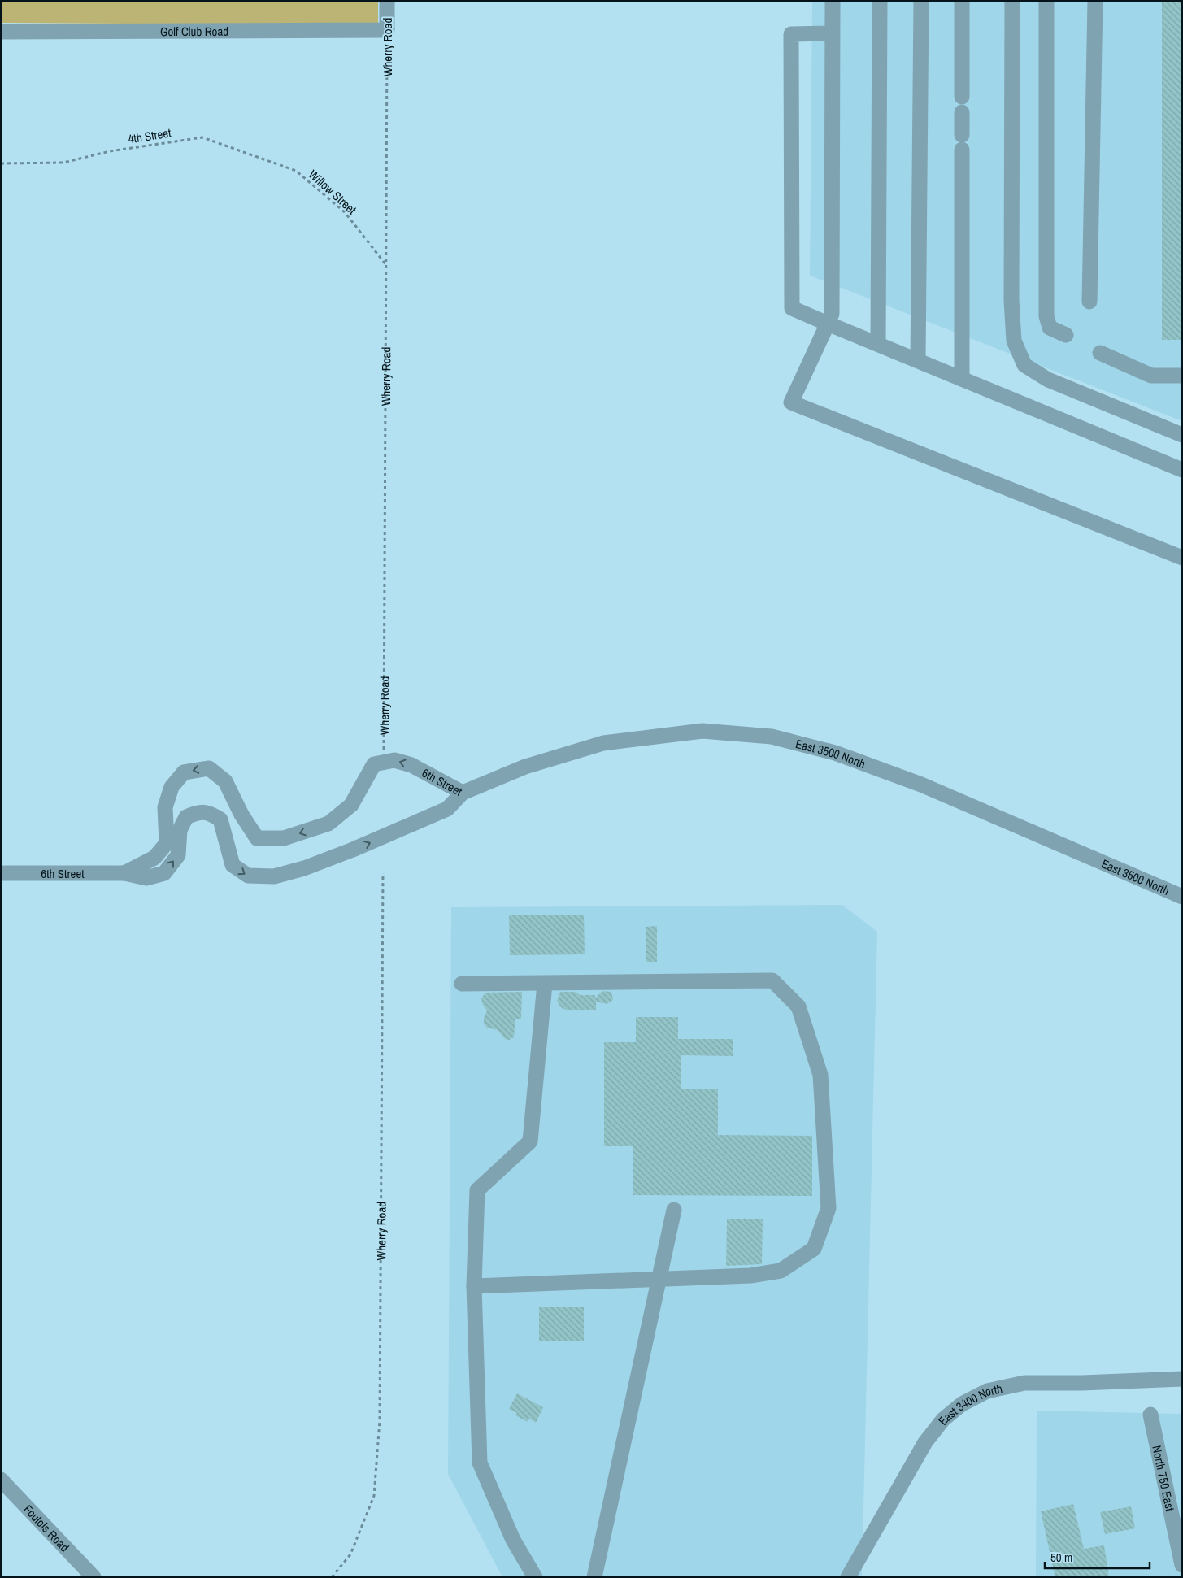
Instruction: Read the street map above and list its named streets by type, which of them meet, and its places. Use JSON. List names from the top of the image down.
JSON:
{
  "streets": {
    "street": [
      "Golf Club Road",
      "Wherry Road",
      "East 3500 North",
      "6th Street",
      "East 3400 North",
      "North 750 East",
      "Foulois Road"
    ],
    "path": ["4th Street", "Willow Street"]
  },
  "crossings": [
    ["Golf Club Road", "Wherry Road"],
    ["Wherry Road", "Willow Street"],
    ["4th Street", "Willow Street"],
    ["East 3500 North", "6th Street"]
  ],
  "scale_bar": "50 m"
}
